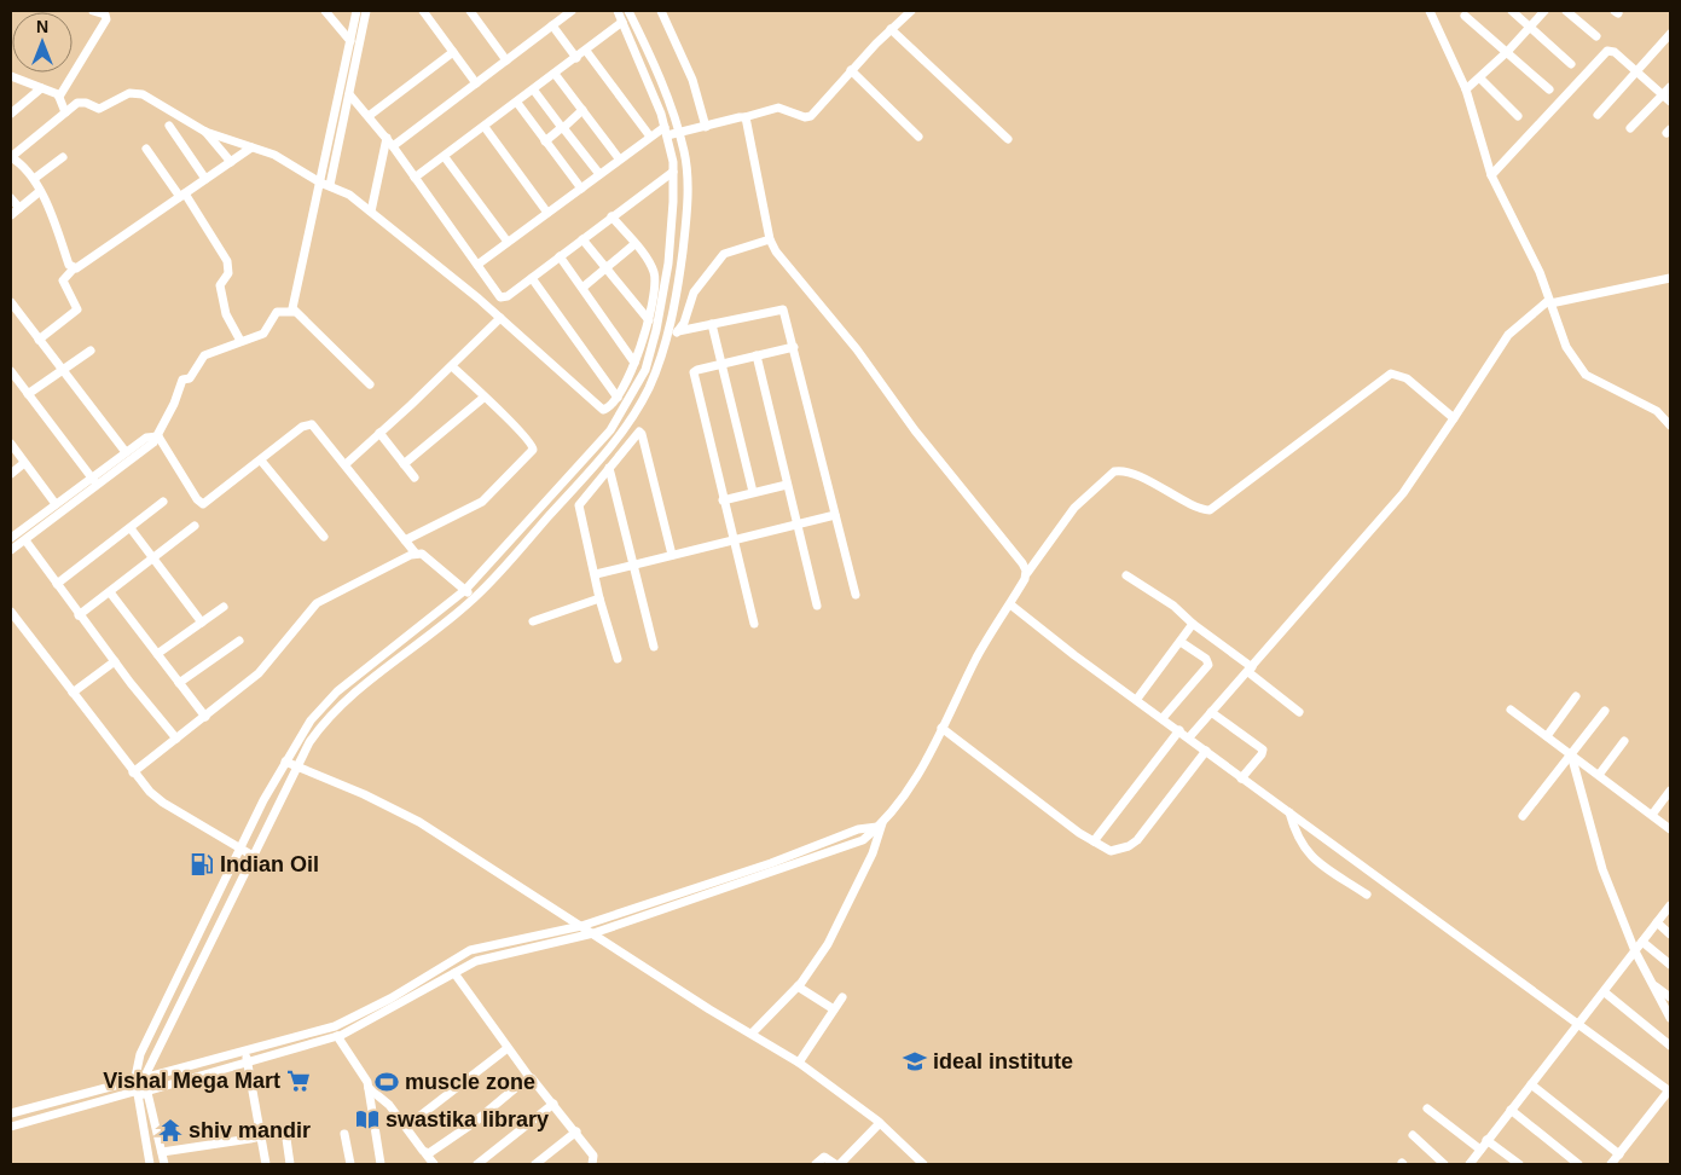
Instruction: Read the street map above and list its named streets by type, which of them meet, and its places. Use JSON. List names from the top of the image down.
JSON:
{
  "places": {
    "fuel station": ["Indian Oil"],
    "school or university": ["ideal institute"],
    "supermarket": ["Vishal Mega Mart"],
    "sports": ["muscle zone"],
    "library": ["swastika library"],
    "temple": ["shiv mandir"]
  },
  "north": "top"
}
